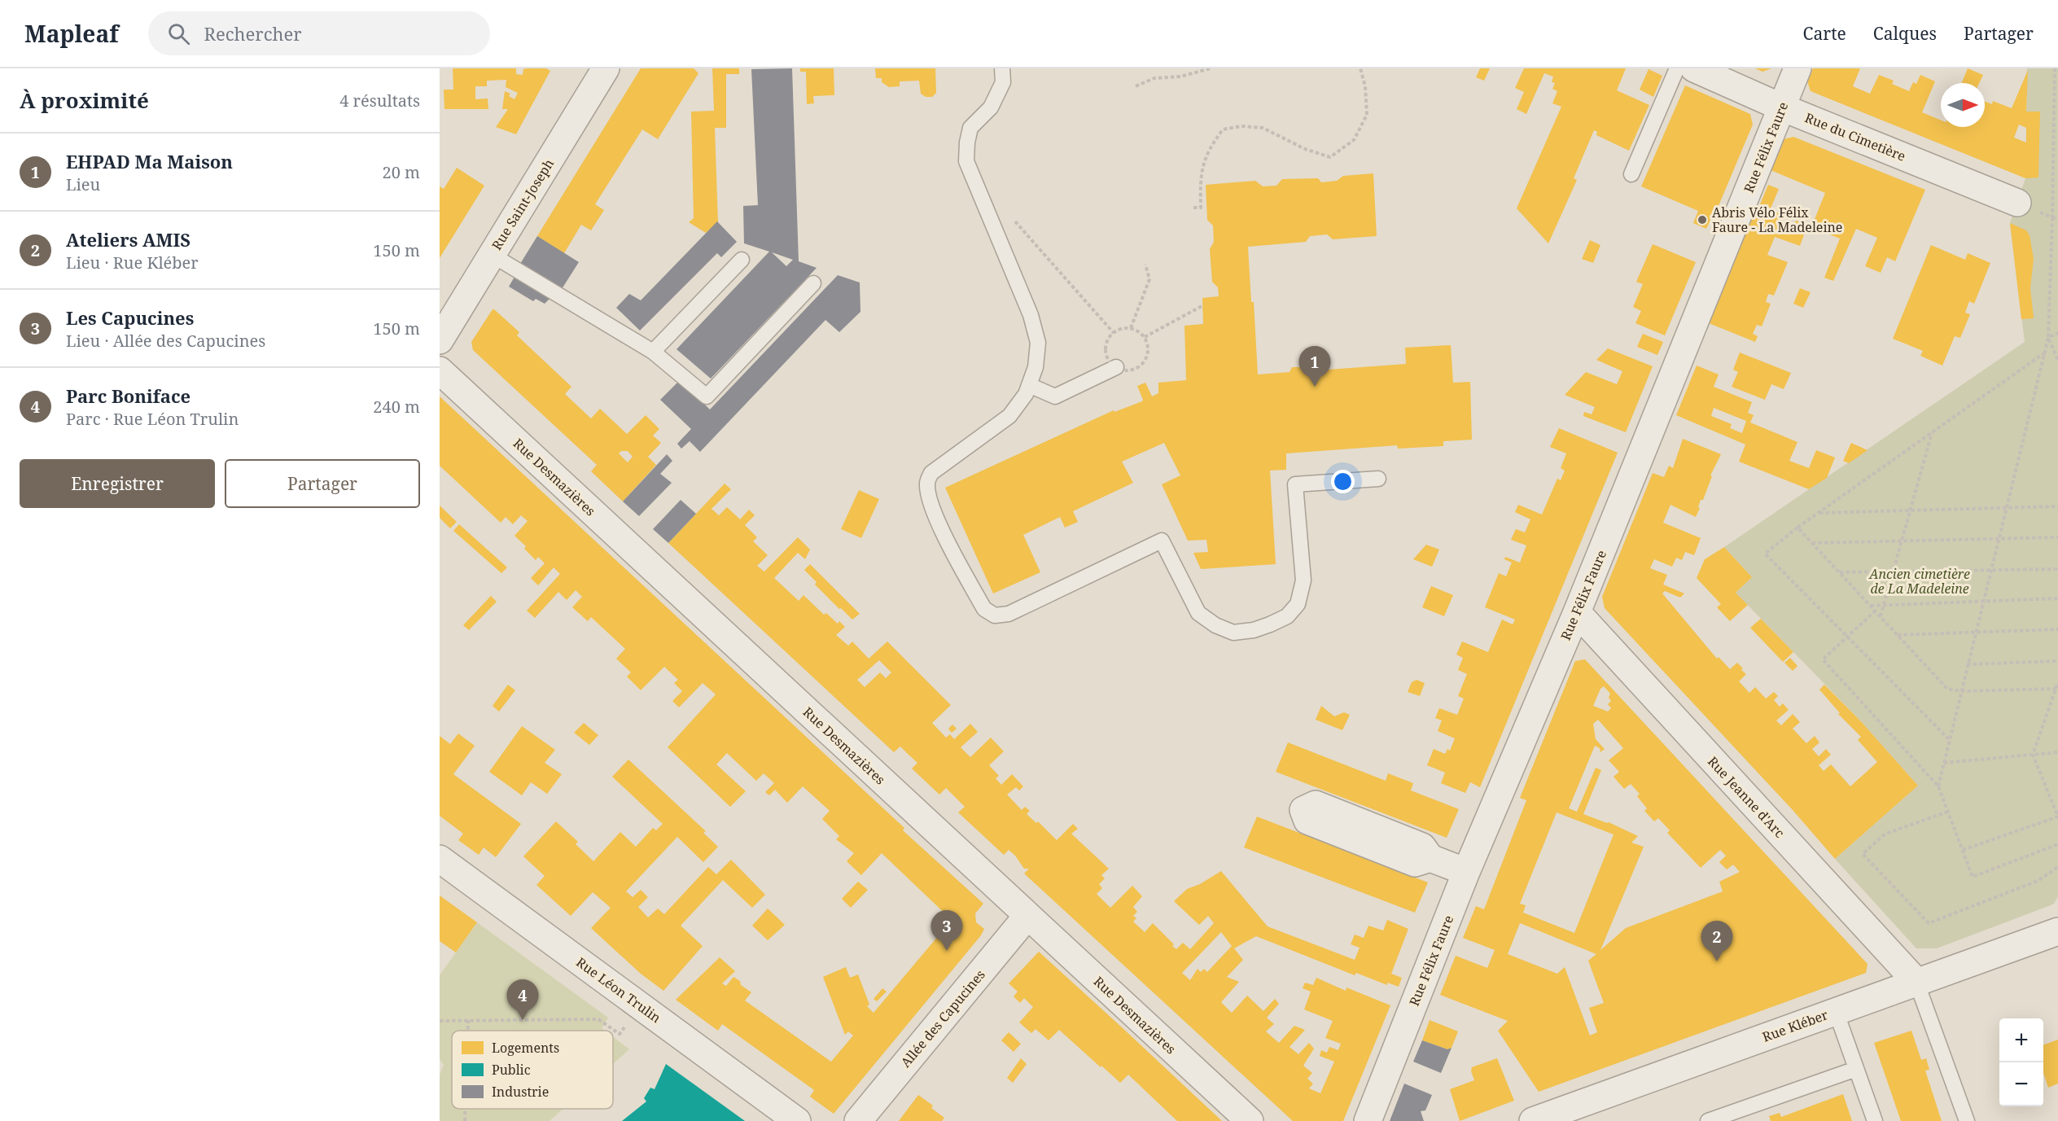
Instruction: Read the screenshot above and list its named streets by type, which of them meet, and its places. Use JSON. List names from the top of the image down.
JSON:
{
  "streets": {
    "street": [
      "Rue du Cimetière",
      "Rue Félix Faure",
      "Rue Saint-Joseph",
      "Rue Desmazières",
      "Rue Jeanne d'Arc",
      "Rue Léon Trulin",
      "Allée des Capucines",
      "Rue Kléber"
    ]
  },
  "crossings": [
    ["Rue du Cimetière", "Rue Félix Faure"],
    ["Rue Félix Faure", "Rue Jeanne d'Arc"],
    ["Rue Desmazières", "Allée des Capucines"],
    ["Rue Jeanne d'Arc", "Rue Kléber"]
  ],
  "parks": ["Ancien cimetière de La Madeleine"],
  "places": ["Abris Vélo Félix Faure - La Madeleine"],
  "legend": ["Logements", "Public", "Industrie"],
  "north": "right",
  "page": {
    "header": "Mapleaf",
    "search": "Rechercher",
    "nav": ["Carte", "Calques", "Partager"],
    "heading": ["À proximité", "4 résultats"],
    "list": [
      {
        "mark": "1",
        "name": "EHPAD Ma Maison",
        "note": "Lieu",
        "value": "20 m"
      },
      {
        "mark": "2",
        "name": "Ateliers AMIS",
        "note": "Lieu · Rue Kléber",
        "value": "150 m"
      },
      {
        "mark": "3",
        "name": "Les Capucines",
        "note": "Lieu · Allée des Capucines",
        "value": "150 m"
      },
      {
        "mark": "4",
        "name": "Parc Boniface",
        "note": "Parc · Rue Léon Trulin",
        "value": "240 m"
      }
    ],
    "pins": [
      "1",
      "3",
      "2",
      "4"
    ],
    "buttons": ["Enregistrer", "Partager"],
    "map_buttons": ["+", "−"]
  }
}
